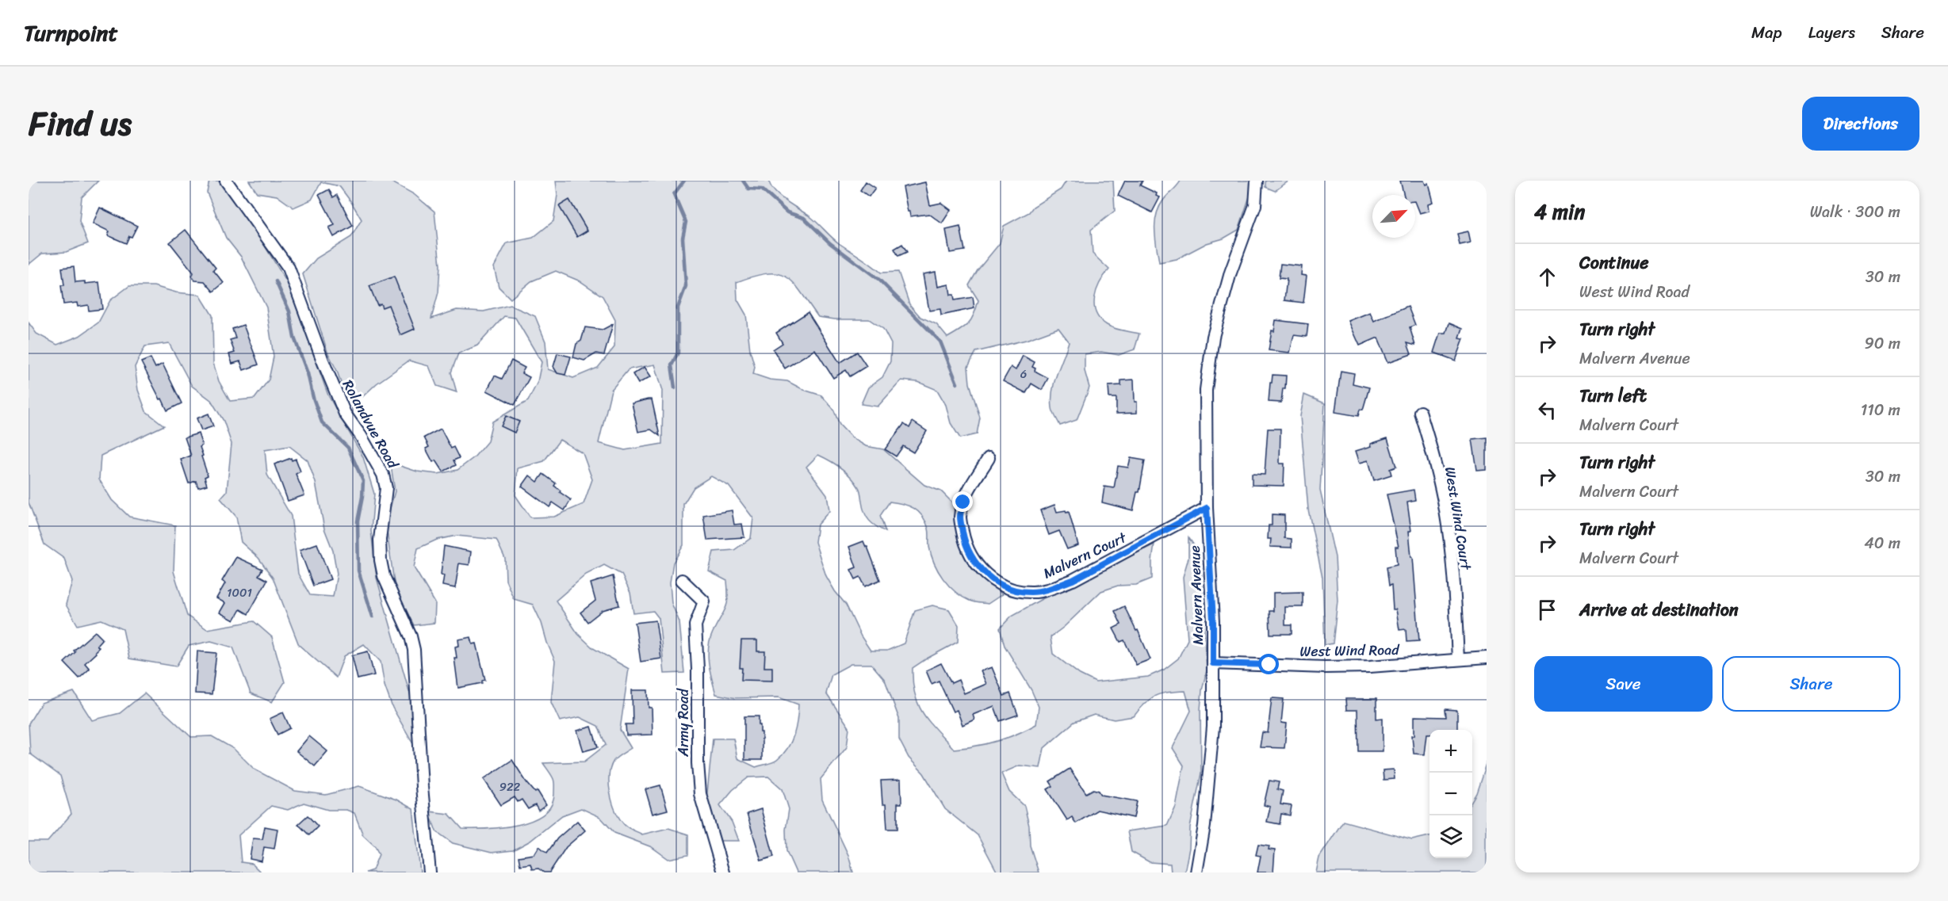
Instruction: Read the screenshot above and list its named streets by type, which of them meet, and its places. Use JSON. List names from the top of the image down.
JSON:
{
  "streets": {
    "street": [
      "Rolandvue Road",
      "West Wind Court",
      "Malvern Court",
      "Malvern Avenue",
      "West Wind Road",
      "Army Road"
    ]
  },
  "crossings": [
    ["West Wind Court", "West Wind Road"],
    ["Malvern Court", "Malvern Avenue"],
    ["Malvern Avenue", "West Wind Road"]
  ],
  "house_numbers": ["6", "1001", "922"],
  "north": "top right",
  "page": {
    "header": "Turnpoint",
    "nav": ["Map", "Layers", "Share"],
    "title": "Find us",
    "buttons": [
      "Directions",
      ["Save", "Share"]
    ],
    "heading": ["4 min", "Walk · 300 m"],
    "list": [
      ["Continue", "West Wind Road", "30 m"],
      ["Turn right", "Malvern Avenue", "90 m"],
      ["Turn left", "Malvern Court", "110 m"],
      ["Turn right", "Malvern Court", "30 m"],
      ["Turn right", "Malvern Court", "40 m"],
      "Arrive at destination"
    ],
    "map_buttons": ["+", "−"]
  }
}
